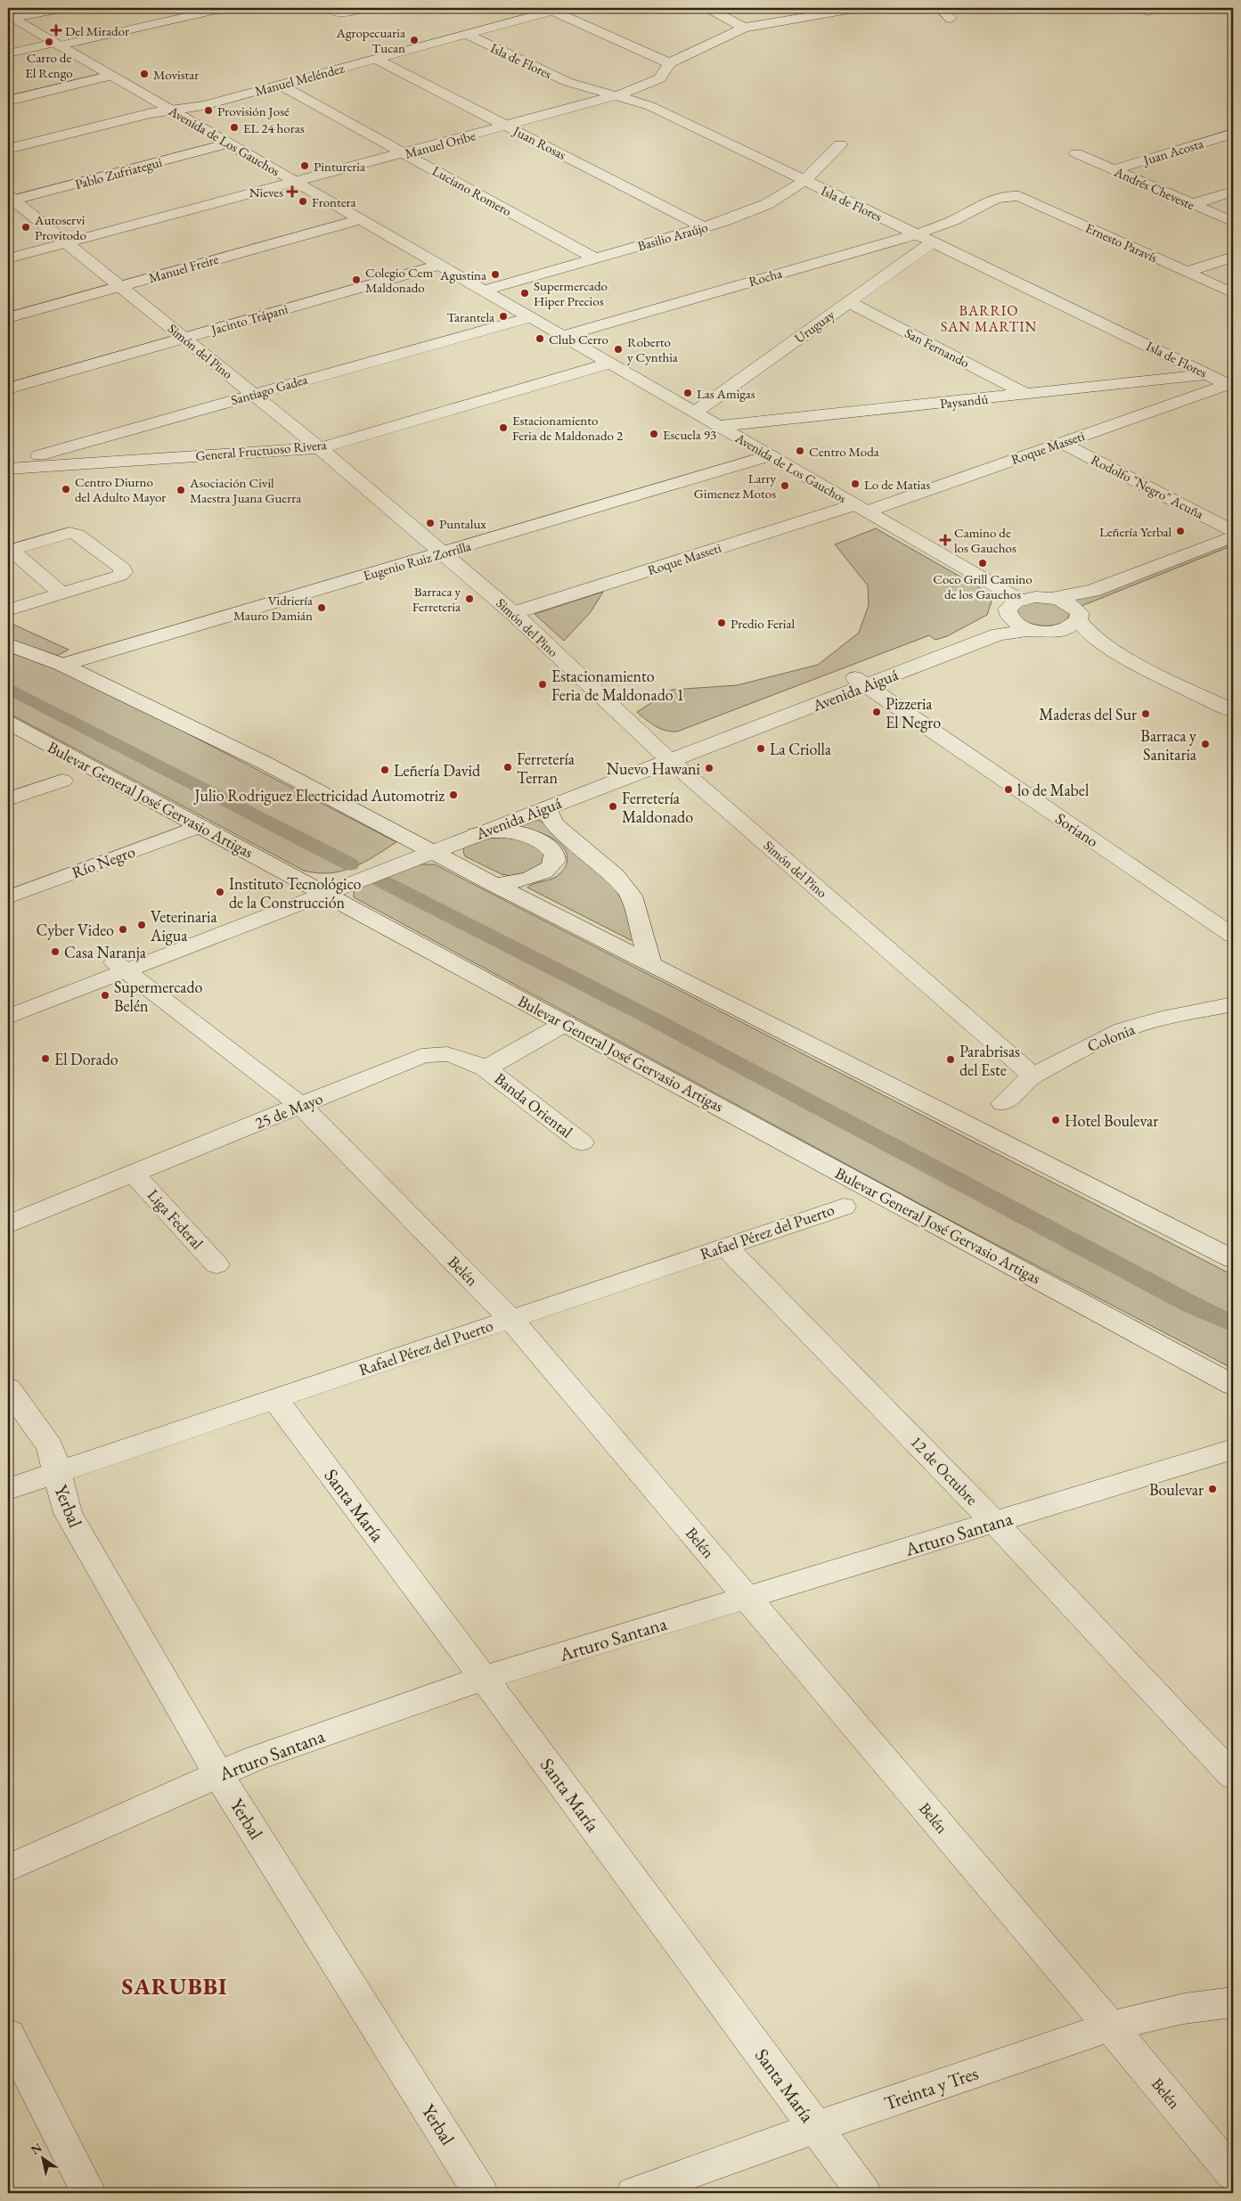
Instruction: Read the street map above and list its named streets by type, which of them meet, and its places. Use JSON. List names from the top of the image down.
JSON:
{
  "streets": {
    "street": [
      "Isla de Flores",
      "Manuel Meléndez",
      "Avenida de Los Gauchos",
      "Juan Rosas",
      "Manuel Oribe",
      "Juan Acosta",
      "Pablo Zufriategui",
      "Andrés Cheveste",
      "Luciano Romero",
      "Basilio Araújo",
      "Ernesto Paravís",
      "Manuel Freire",
      "Rocha",
      "Jacinto Trápani",
      "Uruguay",
      "San Fernando",
      "Simón del Pino",
      "Santiago Gadea",
      "Paysandú",
      "Roque Masseti",
      "General Fructuoso Rivera",
      "Rodolfo \"Negro\" Acuña",
      "Eugenio Ruiz Zorrilla",
      "Avenida Aiguá",
      "Bulevar General José Gervasio Artigas",
      "Soriano",
      "Río Negro",
      "Colonia",
      "Banda Oriental",
      "25 de Mayo",
      "Liga Federal",
      "Rafael Pérez del Puerto",
      "Belén",
      "12 de Octubre",
      "Santa María",
      "Yerbal",
      "Arturo Santana",
      "Treinta y Tres"
    ]
  },
  "crossings": [
    ["Isla de Flores", "Manuel Meléndez"],
    ["Isla de Flores", "Manuel Oribe"],
    ["Isla de Flores", "Basilio Araújo"],
    ["Isla de Flores", "Rocha"],
    ["Isla de Flores", "Uruguay"],
    ["Isla de Flores", "Paysandú"],
    ["Manuel Meléndez", "Avenida de Los Gauchos"],
    ["Manuel Meléndez", "Juan Rosas"],
    ["Manuel Meléndez", "Luciano Romero"],
    ["Avenida de Los Gauchos", "Manuel Oribe"],
    ["Avenida de Los Gauchos", "Pablo Zufriategui"],
    ["Avenida de Los Gauchos", "Basilio Araújo"],
    ["Avenida de Los Gauchos", "Manuel Freire"],
    ["Avenida de Los Gauchos", "Rocha"],
    ["Avenida de Los Gauchos", "Jacinto Trápani"],
    ["Avenida de Los Gauchos", "Uruguay"],
    ["Avenida de Los Gauchos", "Santiago Gadea"],
    ["Avenida de Los Gauchos", "Paysandú"],
    ["Avenida de Los Gauchos", "Roque Masseti"],
    ["Avenida de Los Gauchos", "General Fructuoso Rivera"],
    ["Avenida de Los Gauchos", "Eugenio Ruiz Zorrilla"],
    ["Juan Rosas", "Manuel Oribe"],
    ["Juan Rosas", "Basilio Araújo"],
    ["Manuel Oribe", "Luciano Romero"],
    ["Manuel Oribe", "Simón del Pino"],
    ["Juan Acosta", "Andrés Cheveste"],
    ["Pablo Zufriategui", "Simón del Pino"],
    ["Luciano Romero", "Basilio Araújo"],
    ["Ernesto Paravís", "Rocha"],
    ["Manuel Freire", "Simón del Pino"],
    ["Jacinto Trápani", "Simón del Pino"],
    ["Uruguay", "San Fernando"],
    ["San Fernando", "Paysandú"],
    ["Simón del Pino", "Santiago Gadea"],
    ["Simón del Pino", "Roque Masseti"],
    ["Simón del Pino", "General Fructuoso Rivera"],
    ["Simón del Pino", "Eugenio Ruiz Zorrilla"],
    ["Simón del Pino", "Avenida Aiguá"],
    ["Simón del Pino", "Colonia"],
    ["Paysandú", "Roque Masseti"],
    ["Roque Masseti", "Rodolfo \"Negro\" Acuña"],
    ["Avenida Aiguá", "Bulevar General José Gervasio Artigas"],
    ["Avenida Aiguá", "Soriano"],
    ["Avenida Aiguá", "Belén"],
    ["Bulevar General José Gervasio Artigas", "Río Negro"],
    ["Banda Oriental", "25 de Mayo"],
    ["25 de Mayo", "Liga Federal"],
    ["25 de Mayo", "Belén"],
    ["Rafael Pérez del Puerto", "Belén"],
    ["Rafael Pérez del Puerto", "12 de Octubre"],
    ["Rafael Pérez del Puerto", "Santa María"],
    ["Rafael Pérez del Puerto", "Yerbal"],
    ["Belén", "Arturo Santana"],
    ["Belén", "Treinta y Tres"],
    ["12 de Octubre", "Arturo Santana"],
    ["Santa María", "Arturo Santana"],
    ["Santa María", "Treinta y Tres"],
    ["Yerbal", "Arturo Santana"]
  ],
  "districts": ["BARRIO SAN MARTIN", "SARUBBI"],
  "places": {
    "health": ["Del Mirador", "Nieves", "Camino de los Gauchos"],
    "other": [
      "Agropecuaria Tucan",
      "Carro de El Rengo",
      "Movistar",
      "Provisión José",
      "EL 24 horas",
      "Pintureria",
      "Frontera",
      "Autoservi Provitodo",
      "Agustina",
      "Colegio Cem Maldonado",
      "Supermercado Hiper Precios",
      "Tarantela",
      "Club Cerro",
      "Roberto y Cynthia",
      "Las Amigas",
      "Estacionamiento Feria de Maldonado 2",
      "Escuela 93",
      "Centro Moda",
      "Lo de Matias",
      "Larry Gimenez Motos",
      "Centro Diurno del Adulto Mayor",
      "Asociación Civil Maestra Juana Guerra",
      "Puntalux",
      "Leñería Yerbal",
      "Coco Grill Camino de los Gauchos",
      "Barraca y Ferreteria",
      "Vidriería Mauro Damián",
      "Predio Ferial",
      "Estacionamiento Feria de Maldonado 1",
      "Pizzeria El Negro",
      "Maderas del Sur",
      "Barraca y Sanitaria",
      "La Criolla",
      "Ferretería Terran",
      "Nuevo Hawani",
      "Leñería David",
      "lo de Mabel",
      "Julio Rodriguez Electricidad Automotriz",
      "Ferretería Maldonado",
      "Instituto Tecnológico de la Construcción",
      "Veterinaria Aigua",
      "Cyber Video",
      "Casa Naranja",
      "Supermercado Belén",
      "El Dorado",
      "Parabrisas del Este",
      "Hotel Boulevar",
      "Boulevar"
    ]
  },
  "north": "top left"
}
